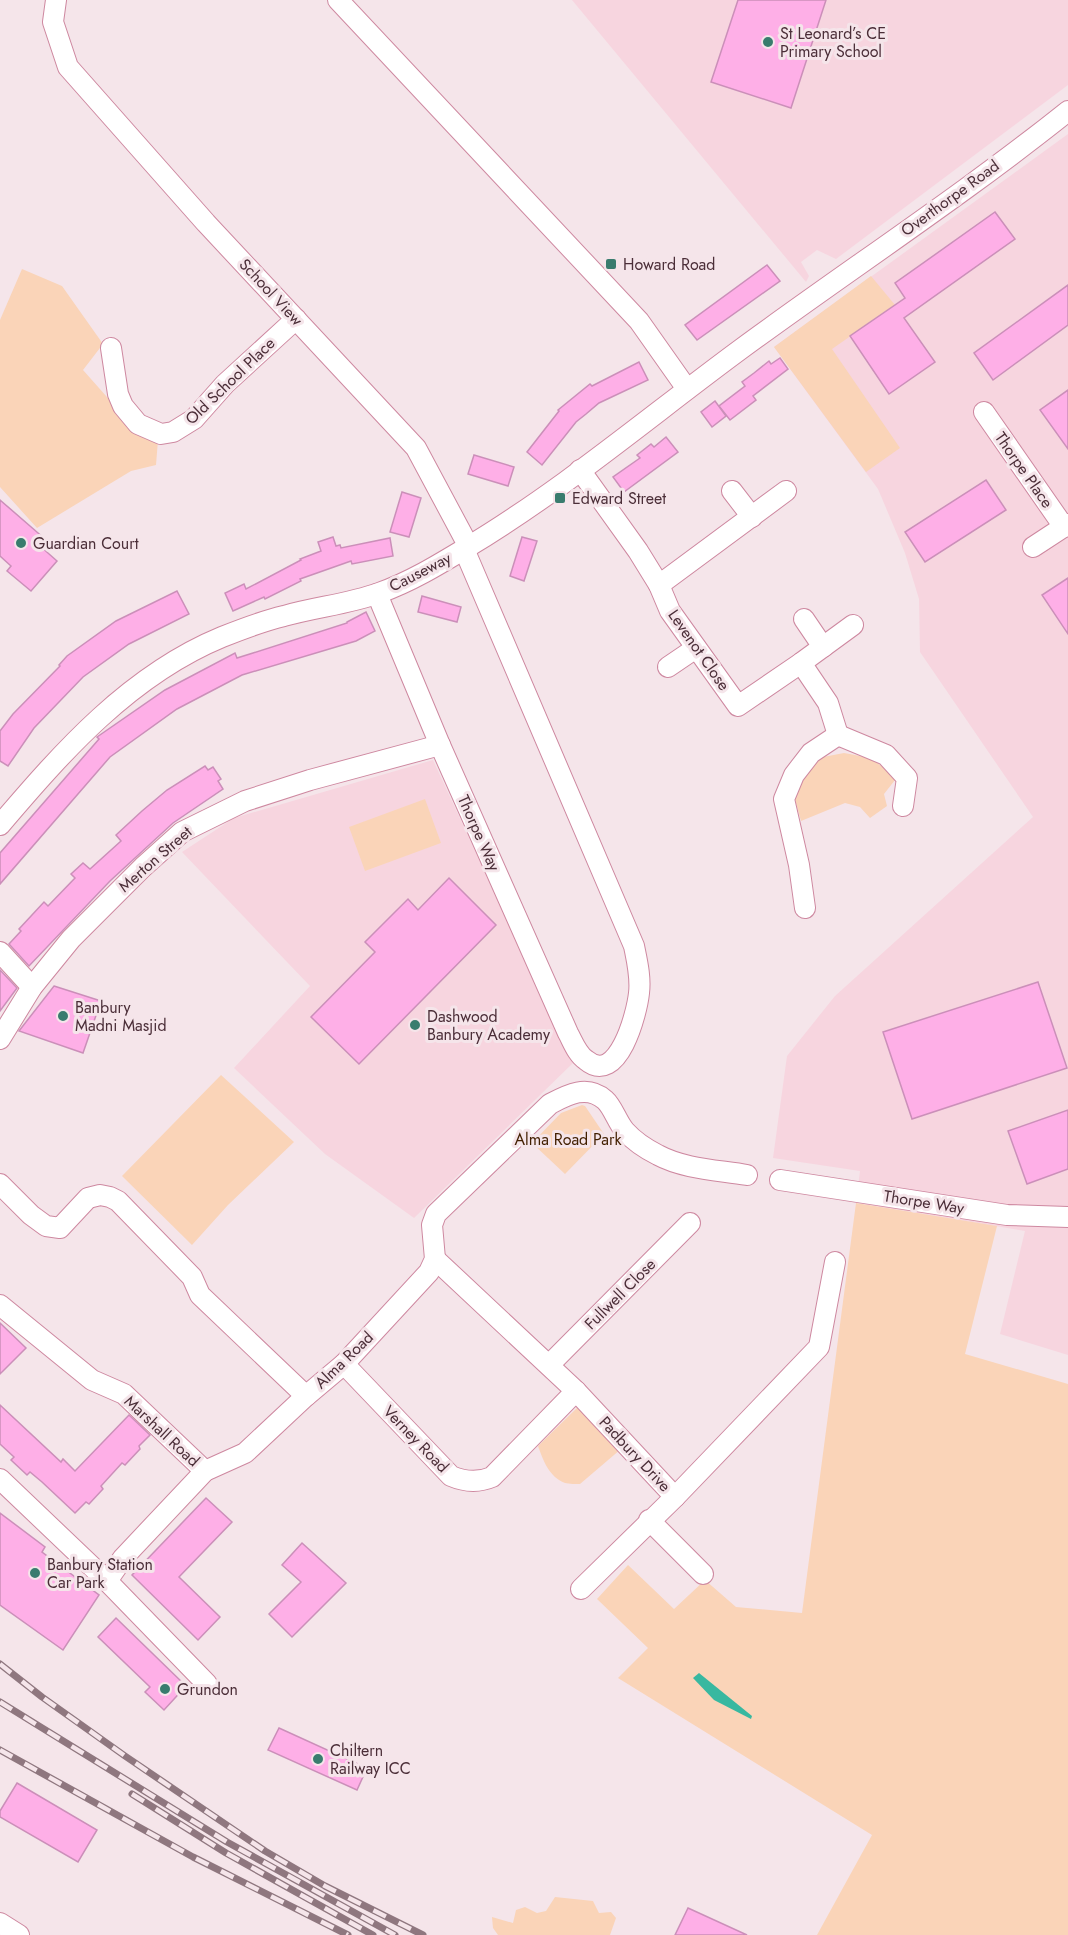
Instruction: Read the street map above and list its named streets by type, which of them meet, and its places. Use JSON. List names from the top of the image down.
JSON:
{
  "streets": {
    "street": [
      "Overthorpe Road",
      "School View",
      "Old School Place",
      "Thorpe Place",
      "Causeway",
      "Levenot Close",
      "Thorpe Way",
      "Merton Street",
      "Fullwell Close",
      "Alma Road",
      "Marshall Road",
      "Verney Road",
      "Padbury Drive"
    ]
  },
  "crossings": [
    ["Overthorpe Road", "Causeway"],
    ["School View", "Old School Place"],
    ["School View", "Causeway"],
    ["School View", "Thorpe Way"],
    ["Causeway", "Levenot Close"],
    ["Causeway", "Thorpe Way"],
    ["Thorpe Way", "Merton Street"],
    ["Fullwell Close", "Padbury Drive"],
    ["Alma Road", "Verney Road"],
    ["Alma Road", "Padbury Drive"],
    ["Verney Road", "Padbury Drive"]
  ],
  "parks": ["Alma Road Park"],
  "places": {
    "other": [
      "St Leonard’s CE Primary School",
      "Guardian Court",
      "Banbury Madni Masjid",
      "Dashwood Banbury Academy",
      "Banbury Station Car Park",
      "Grundon",
      "Chiltern Railway ICC"
    ],
    "transit": ["Howard Road", "Edward Street"]
  }
}
